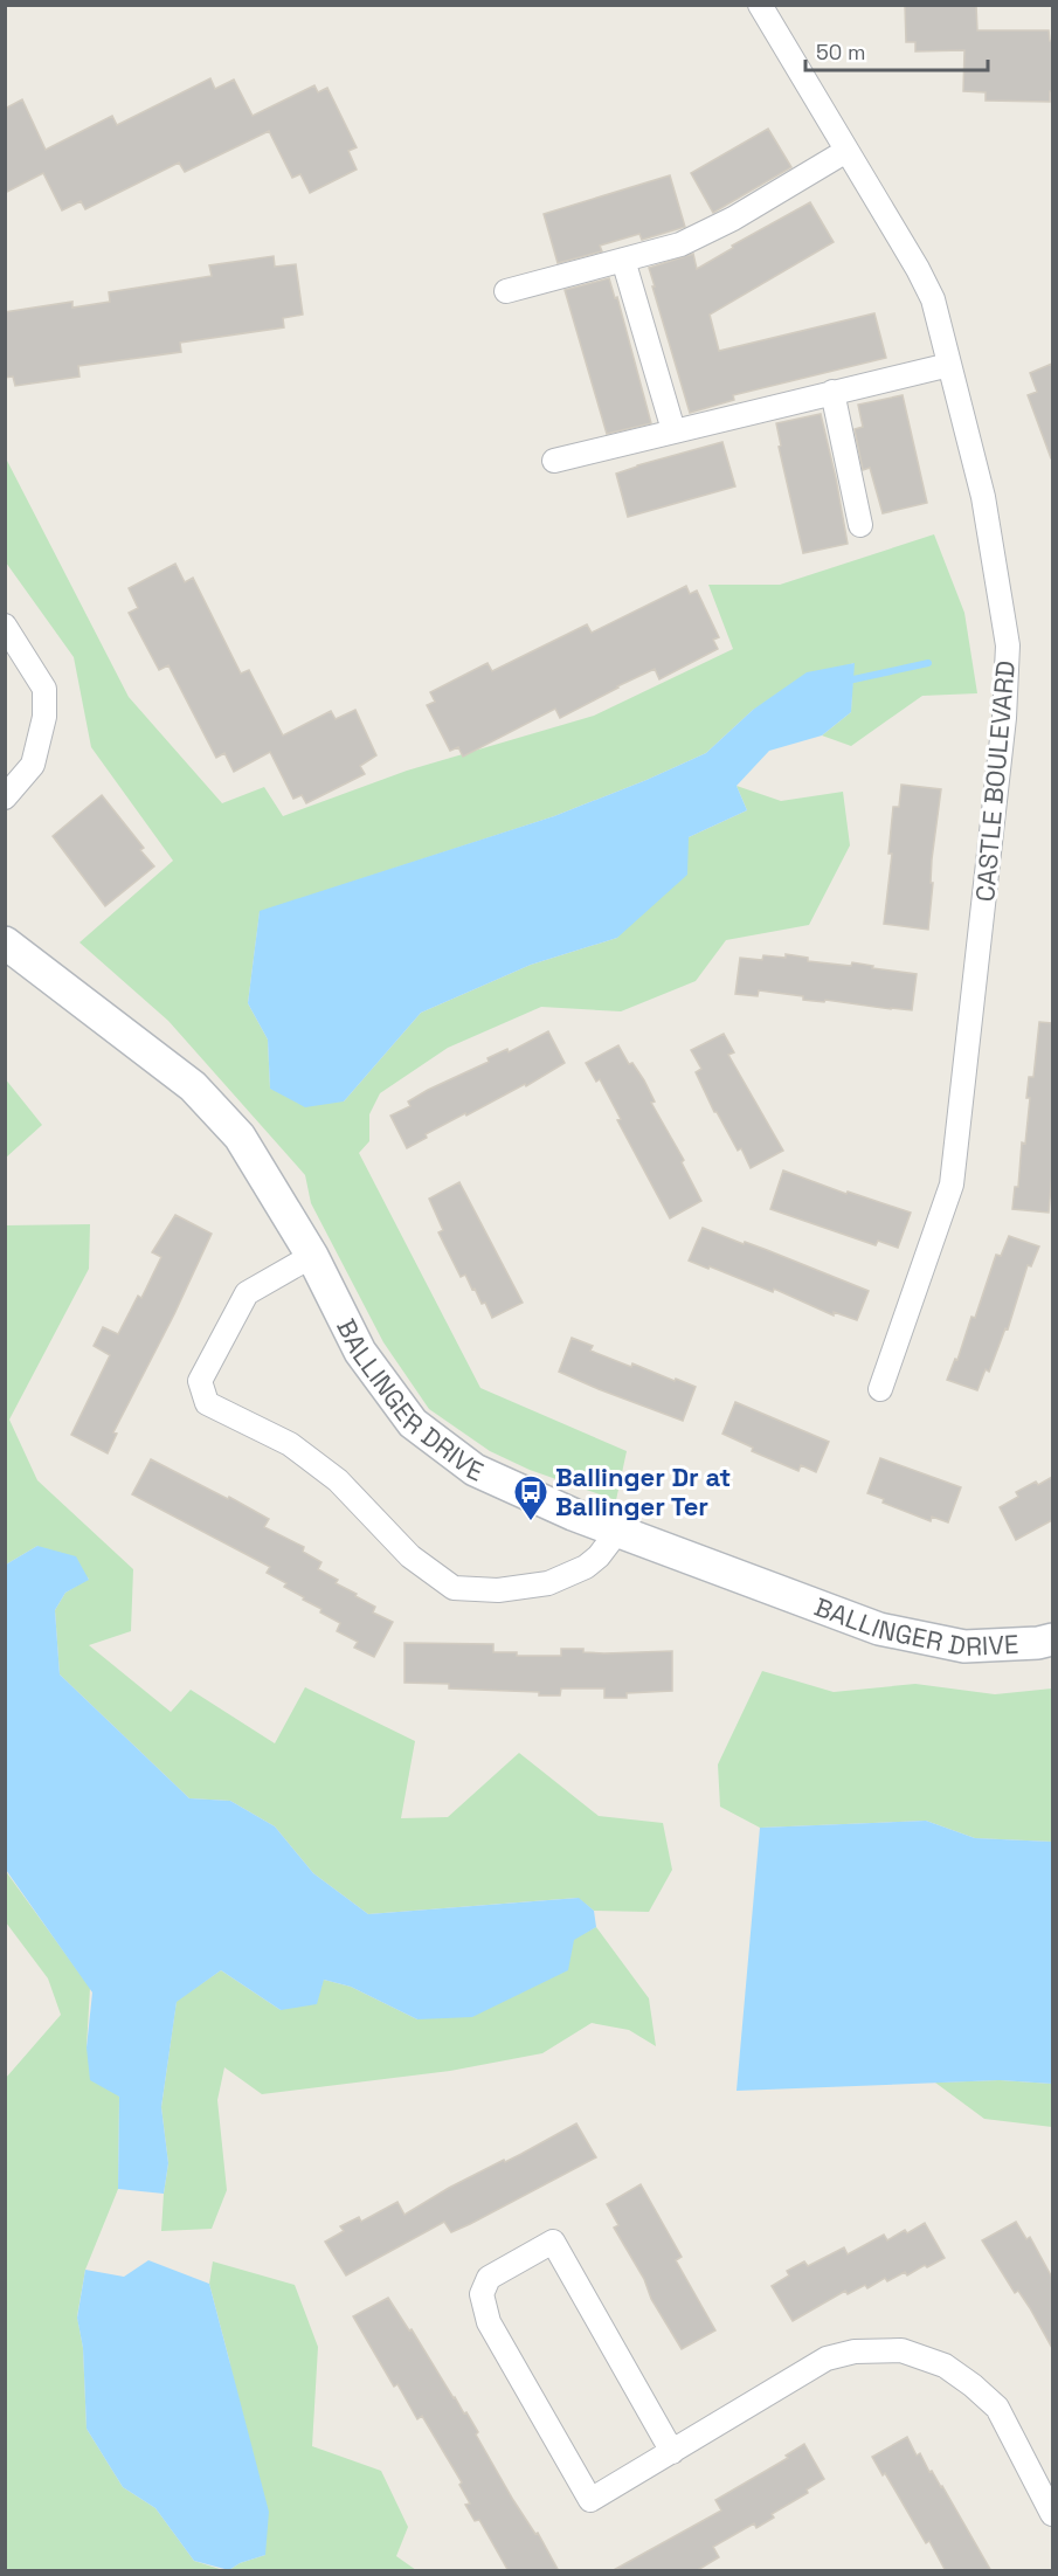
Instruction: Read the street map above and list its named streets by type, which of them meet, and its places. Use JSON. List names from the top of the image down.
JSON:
{
  "streets": {
    "street": ["CASTLE BOULEVARD", "BALLINGER DRIVE"]
  },
  "places": {
    "bus stop": ["Ballinger Dr at Ballinger Ter"]
  },
  "scale_bar": "50 m"
}
